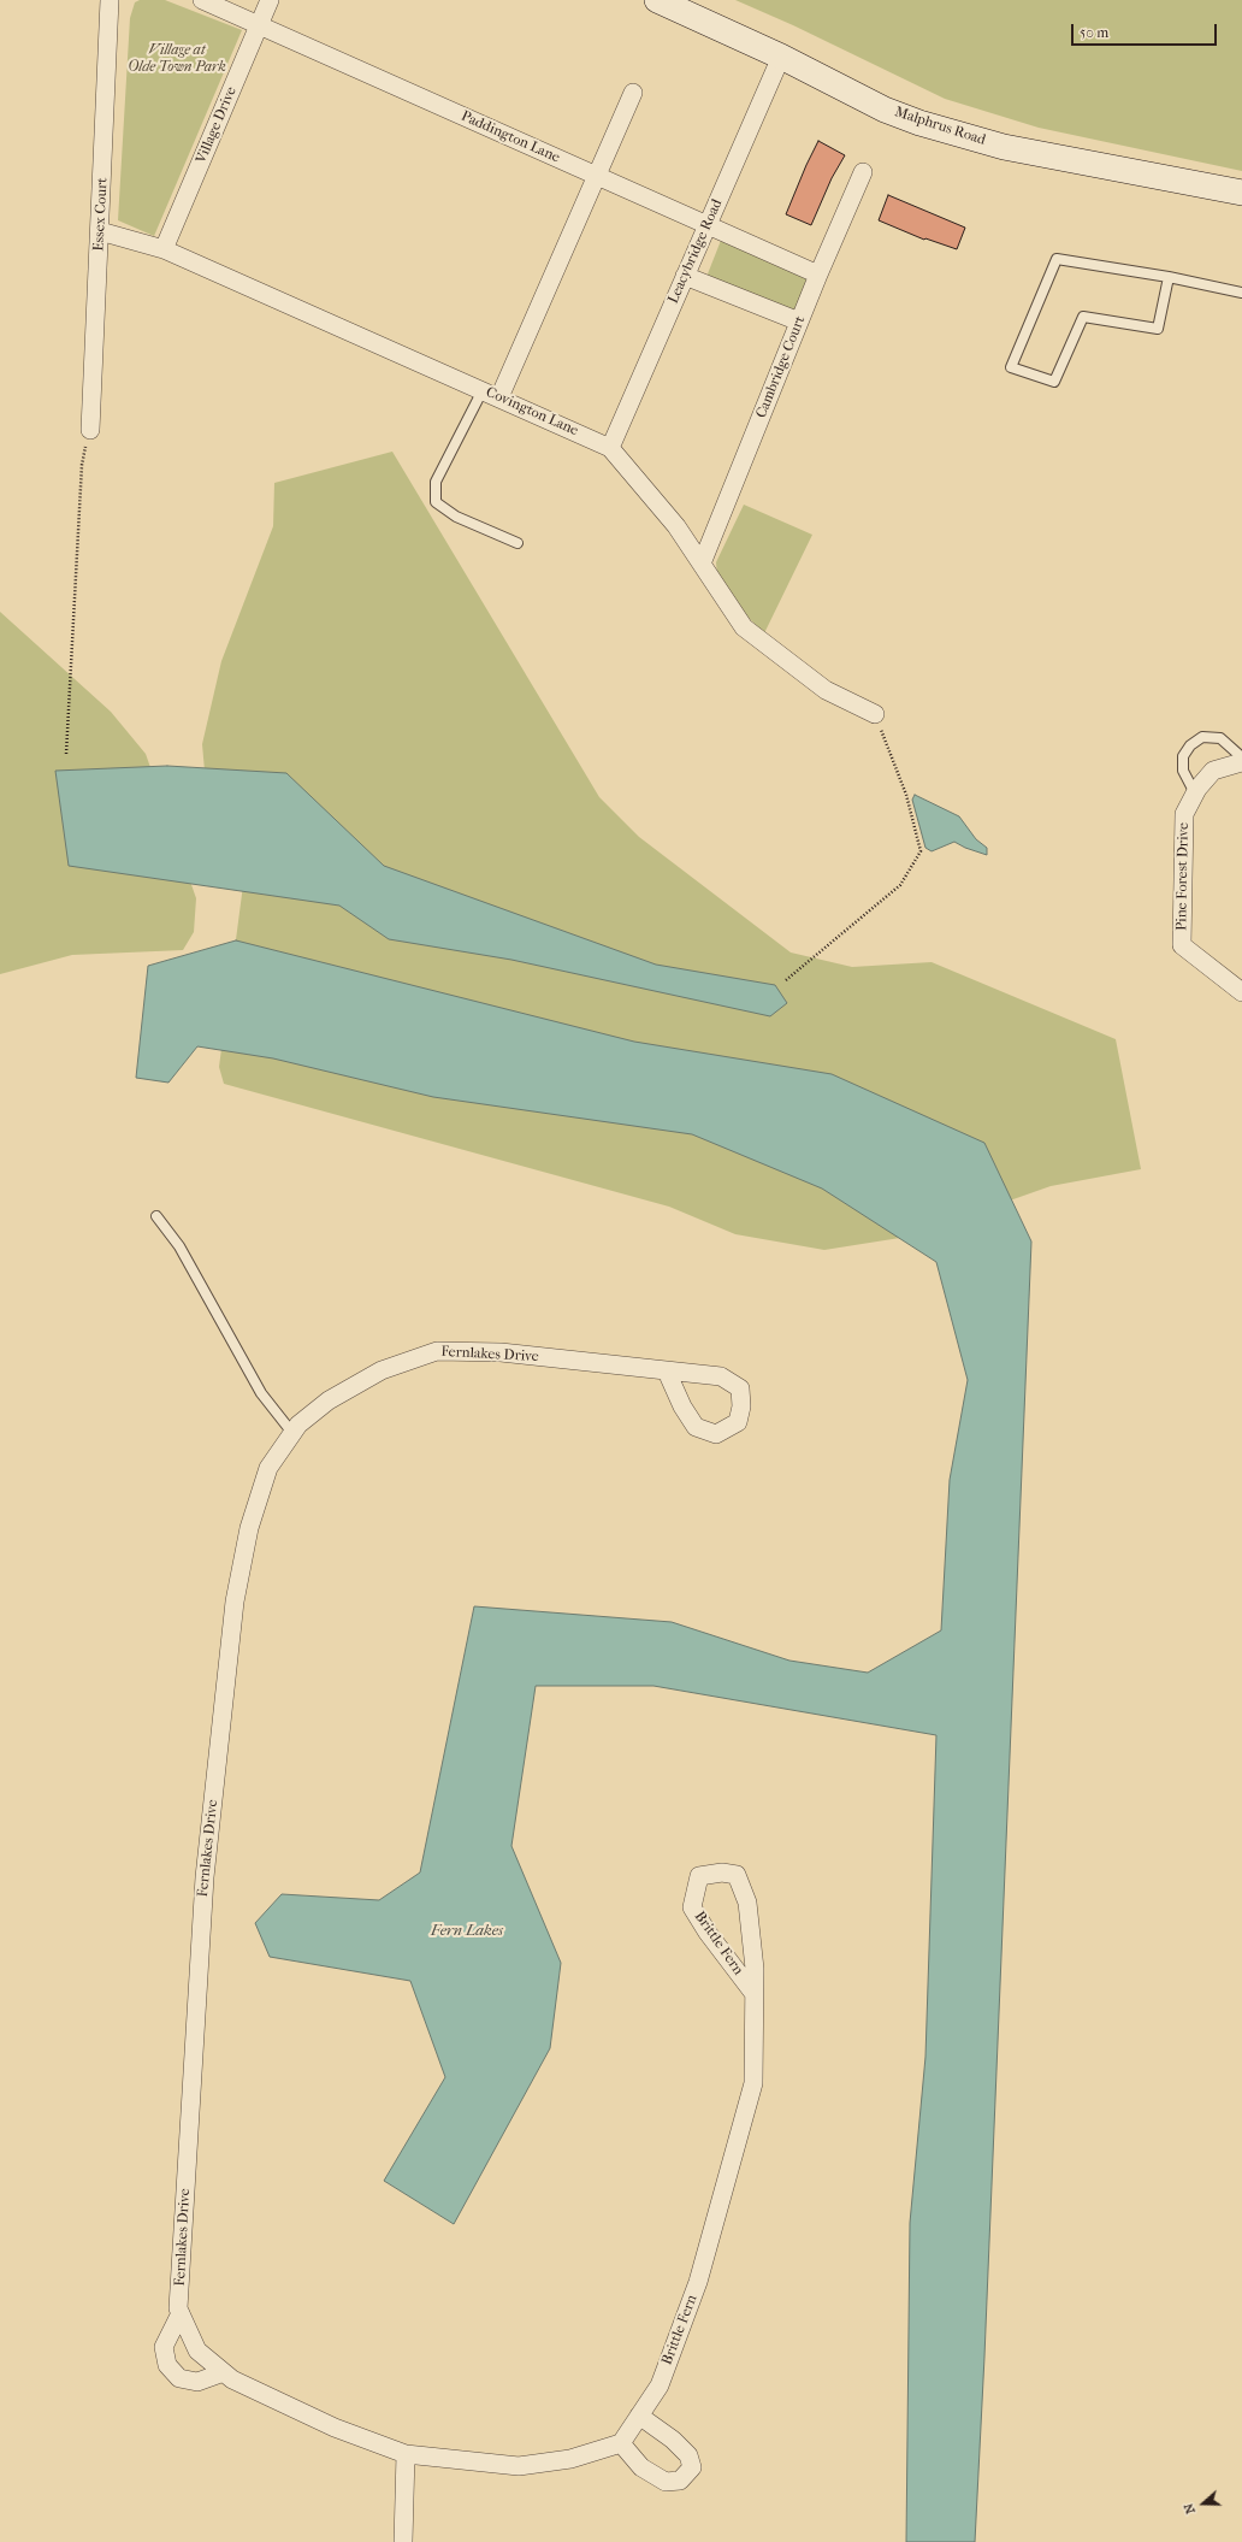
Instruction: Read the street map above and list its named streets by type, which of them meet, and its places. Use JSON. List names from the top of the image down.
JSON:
{
  "streets": {
    "street": [
      "Village Drive",
      "Malphrus Road",
      "Paddington Lane",
      "Essex Court",
      "Leacybridge Road",
      "Cambridge Court",
      "Covington Lane",
      "Pine Forest Drive",
      "Fernlakes Drive",
      "Brittle Fern"
    ]
  },
  "crossings": [
    ["Village Drive", "Paddington Lane"],
    ["Village Drive", "Covington Lane"],
    ["Malphrus Road", "Leacybridge Road"],
    ["Paddington Lane", "Leacybridge Road"],
    ["Paddington Lane", "Cambridge Court"],
    ["Essex Court", "Covington Lane"],
    ["Leacybridge Road", "Covington Lane"],
    ["Cambridge Court", "Covington Lane"]
  ],
  "water": ["Fern Lakes"],
  "parks": ["Village at Olde Town Park"],
  "scale_bar": "50 m",
  "north": "left"
}
